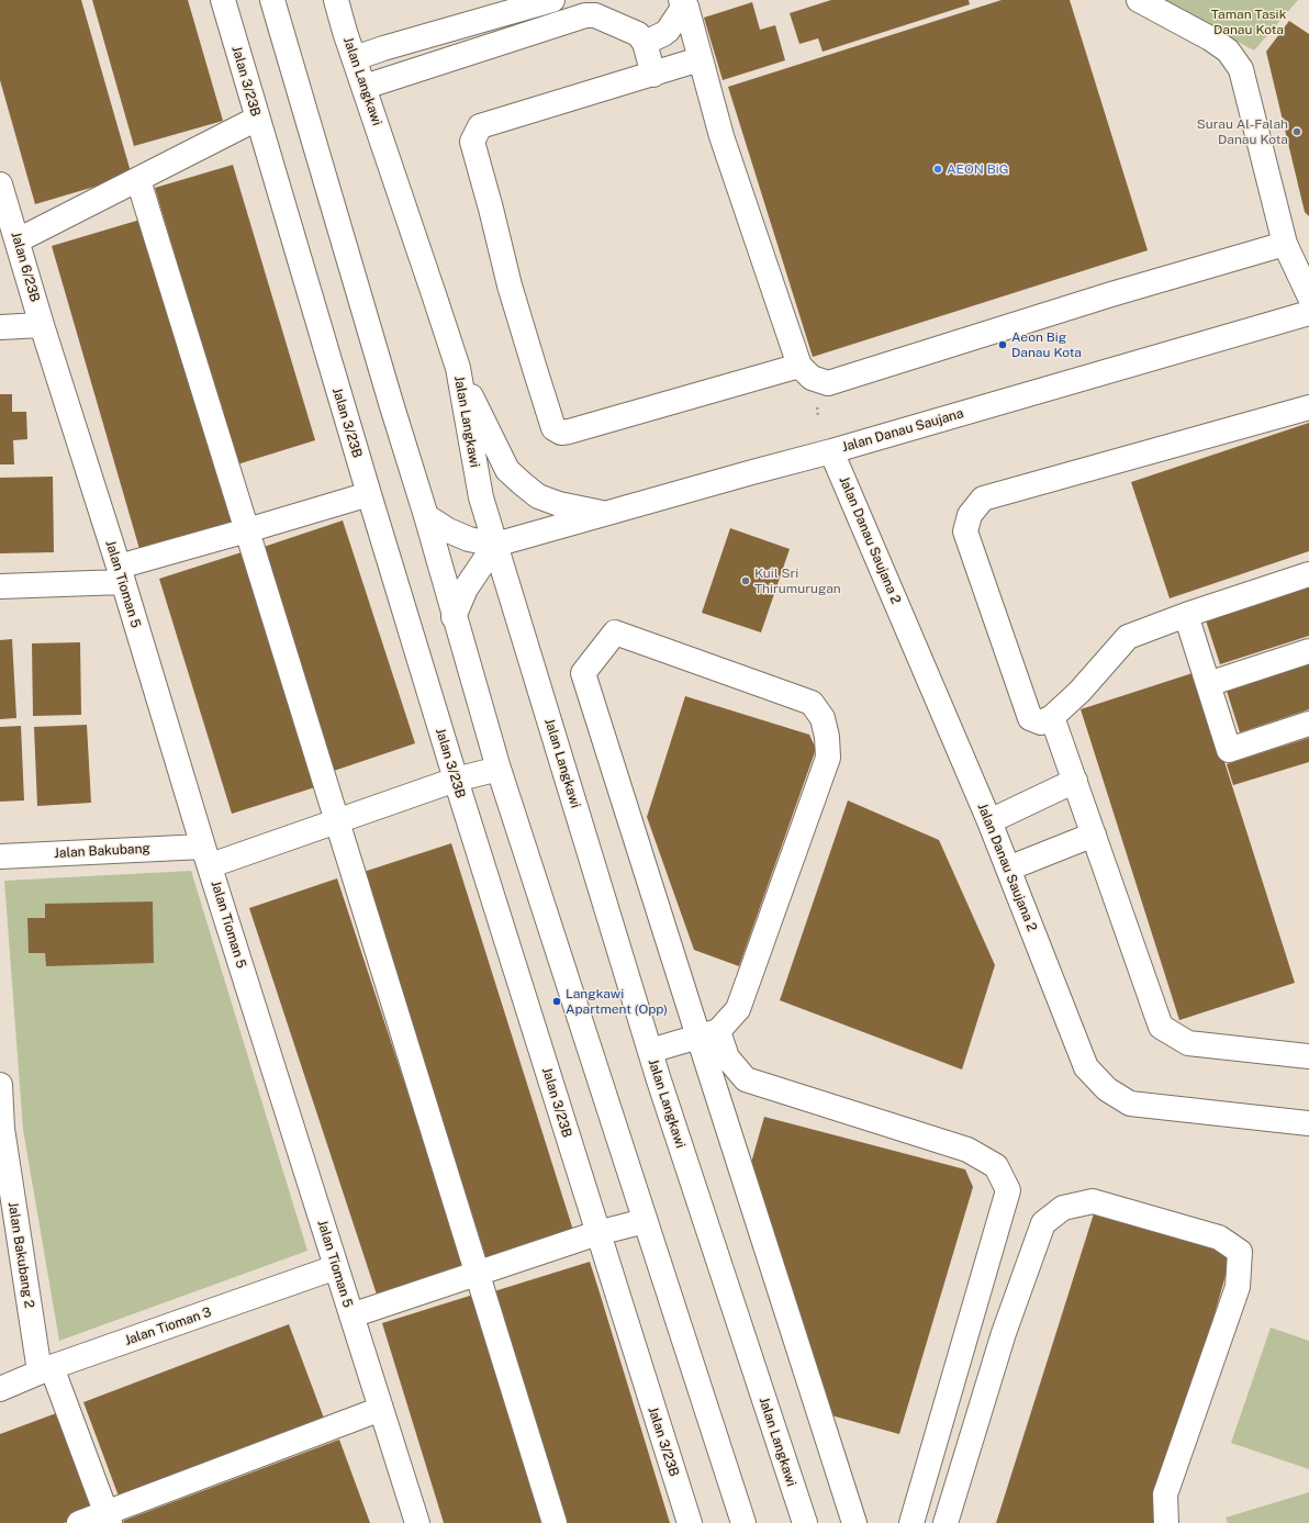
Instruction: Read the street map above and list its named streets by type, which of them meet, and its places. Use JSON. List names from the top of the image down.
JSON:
{
  "streets": {
    "street": [
      "Jalan 3/23B",
      "Jalan Langkawi",
      "Jalan 6/23B",
      "Jalan Danau Saujana",
      "Jalan Danau Saujana 2",
      "Jalan Tioman 5",
      "Jalan Bakubang",
      "Jalan Bakubang 2",
      "Jalan Tioman 3"
    ]
  },
  "crossings": [
    ["Jalan 3/23B", "Jalan Bakubang"],
    ["Jalan Langkawi", "Jalan Danau Saujana"],
    ["Jalan 6/23B", "Jalan Tioman 5"],
    ["Jalan Danau Saujana", "Jalan Danau Saujana 2"],
    ["Jalan Tioman 5", "Jalan Bakubang"],
    ["Jalan Tioman 5", "Jalan Tioman 3"],
    ["Jalan Bakubang 2", "Jalan Tioman 3"]
  ],
  "parks": ["Taman Tasik Danau Kota"],
  "places": [
    "Surau Al-Falah Danau Kota",
    "AEON BiG",
    "Aeon Big Danau Kota",
    "Kuil Sri Thirumurugan",
    "Langkawi Apartment (Opp)"
  ]
}
